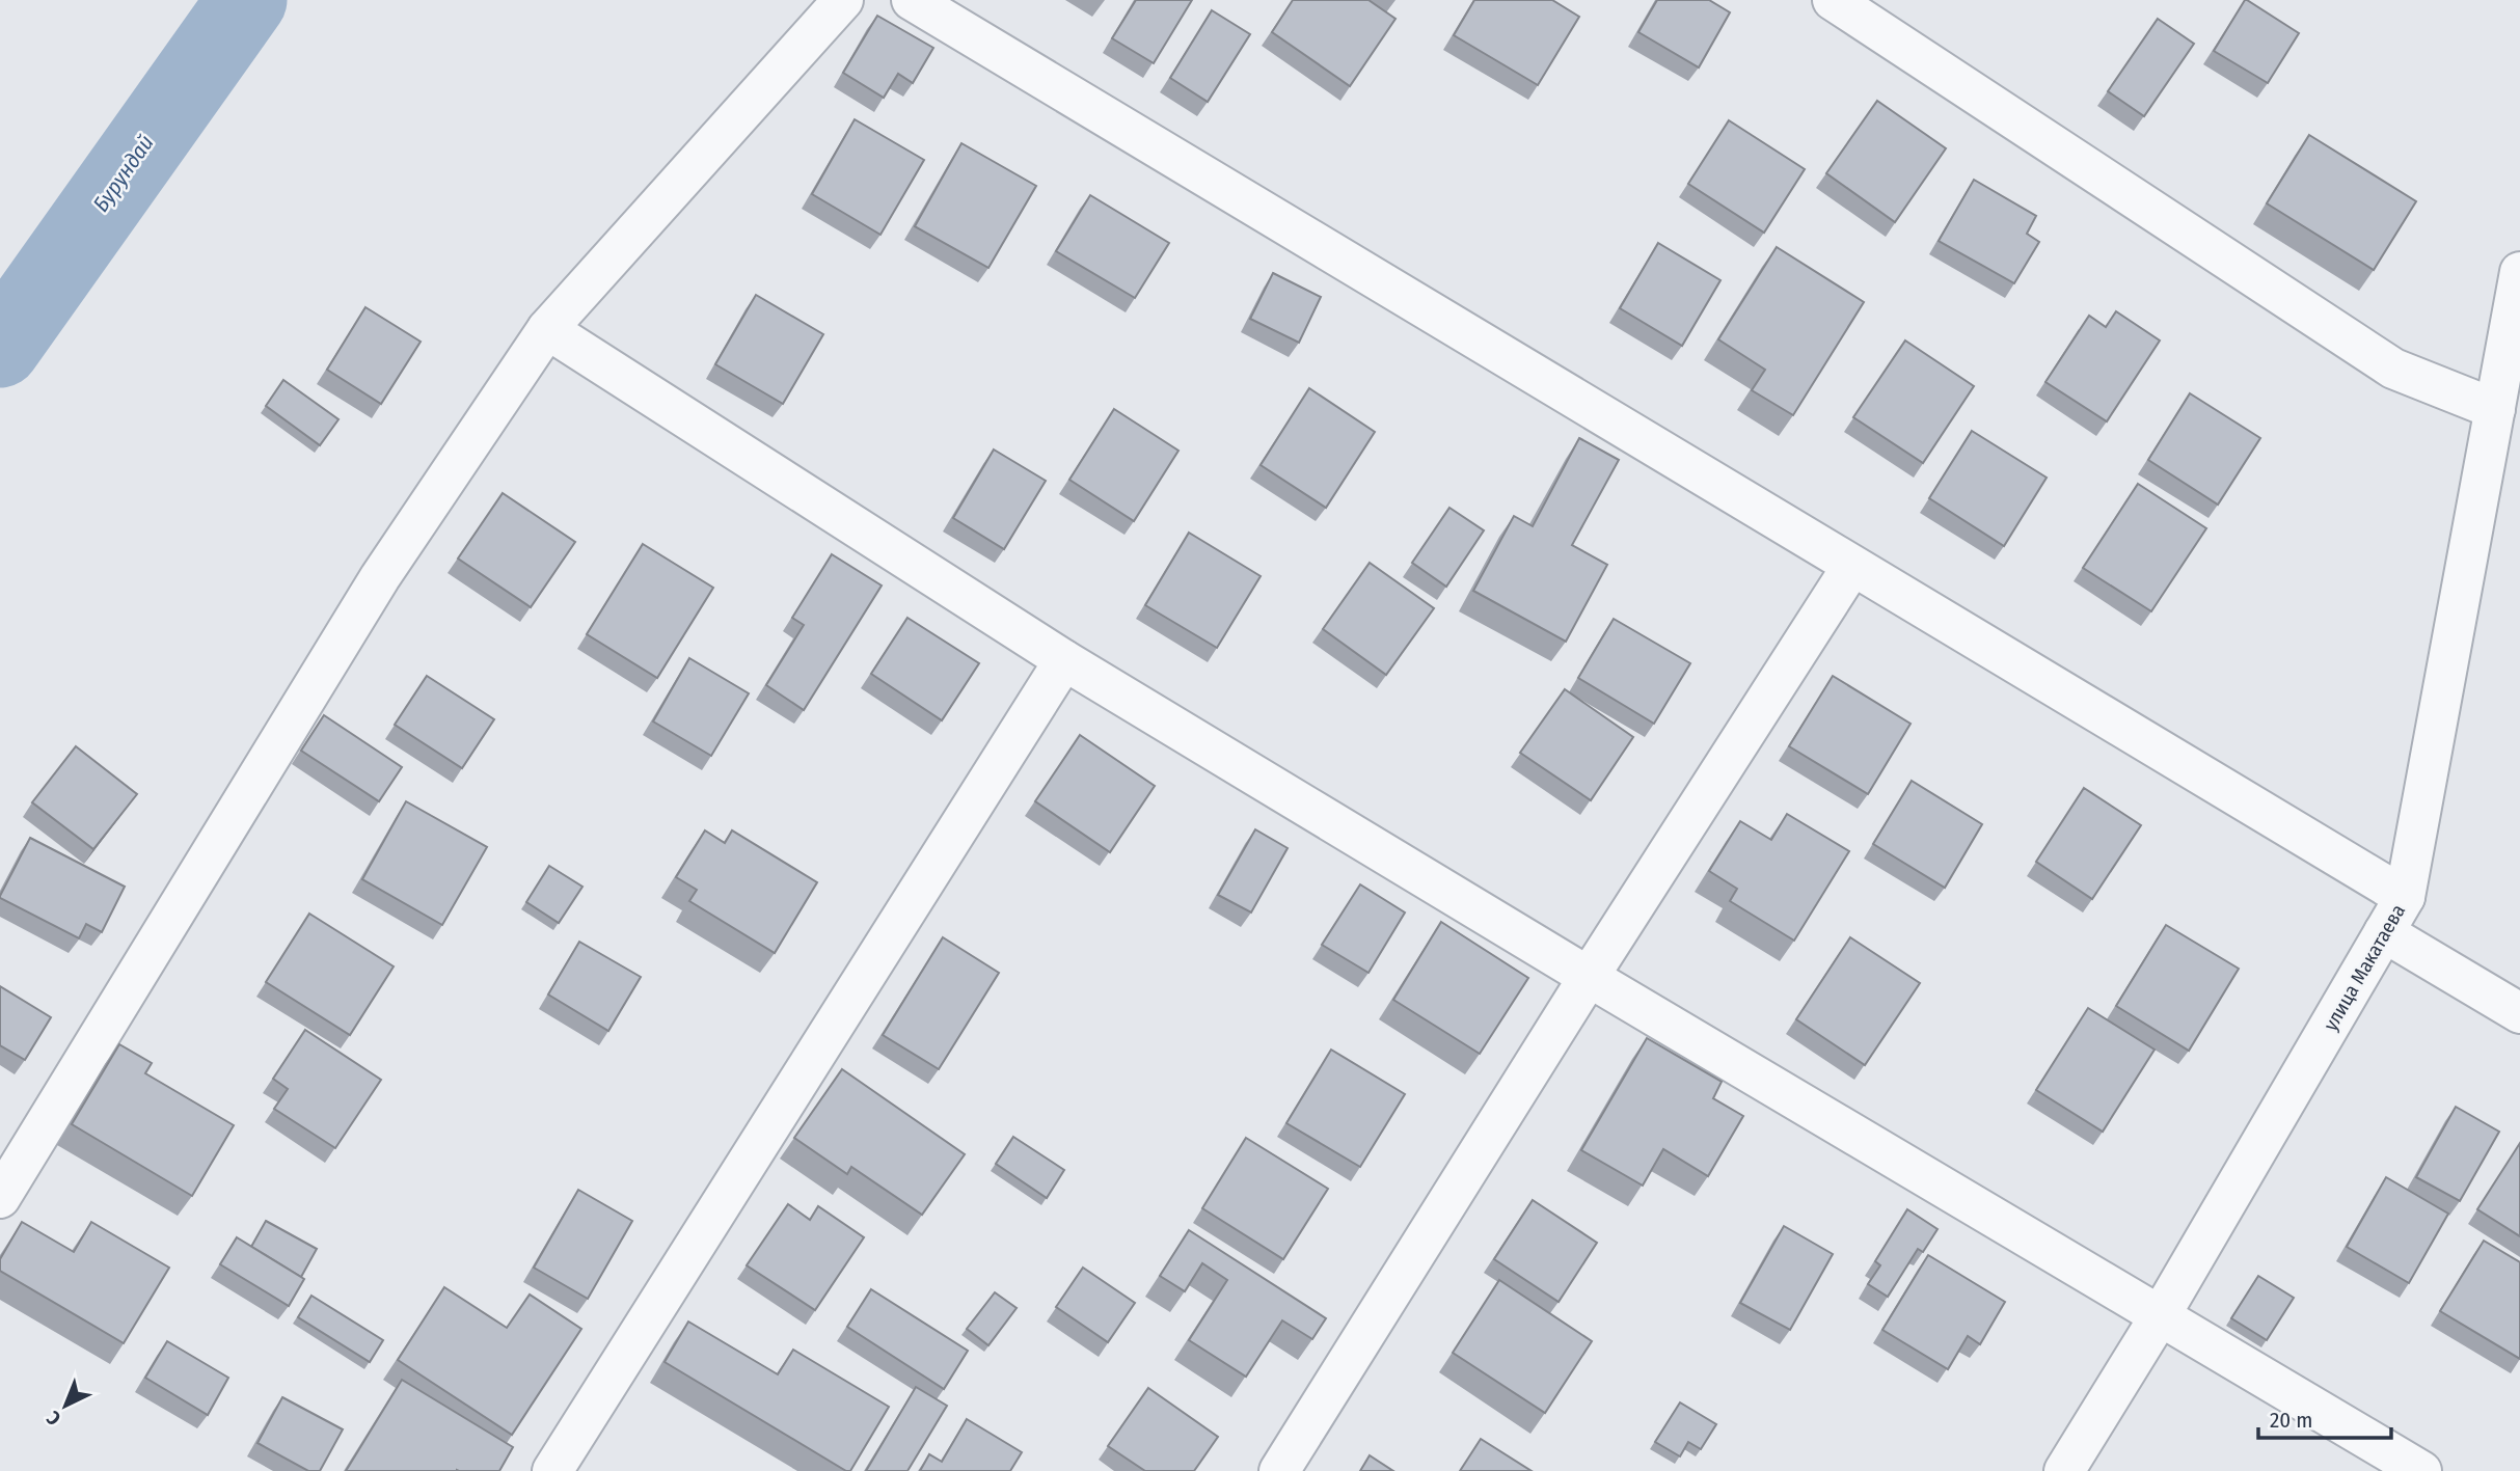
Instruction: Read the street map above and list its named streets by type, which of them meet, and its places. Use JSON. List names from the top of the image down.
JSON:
{
  "streets": {
    "street": ["улица Макатаева"]
  },
  "water": ["Бурундай"],
  "scale_bar": "20 m",
  "north": "bottom left"
}
